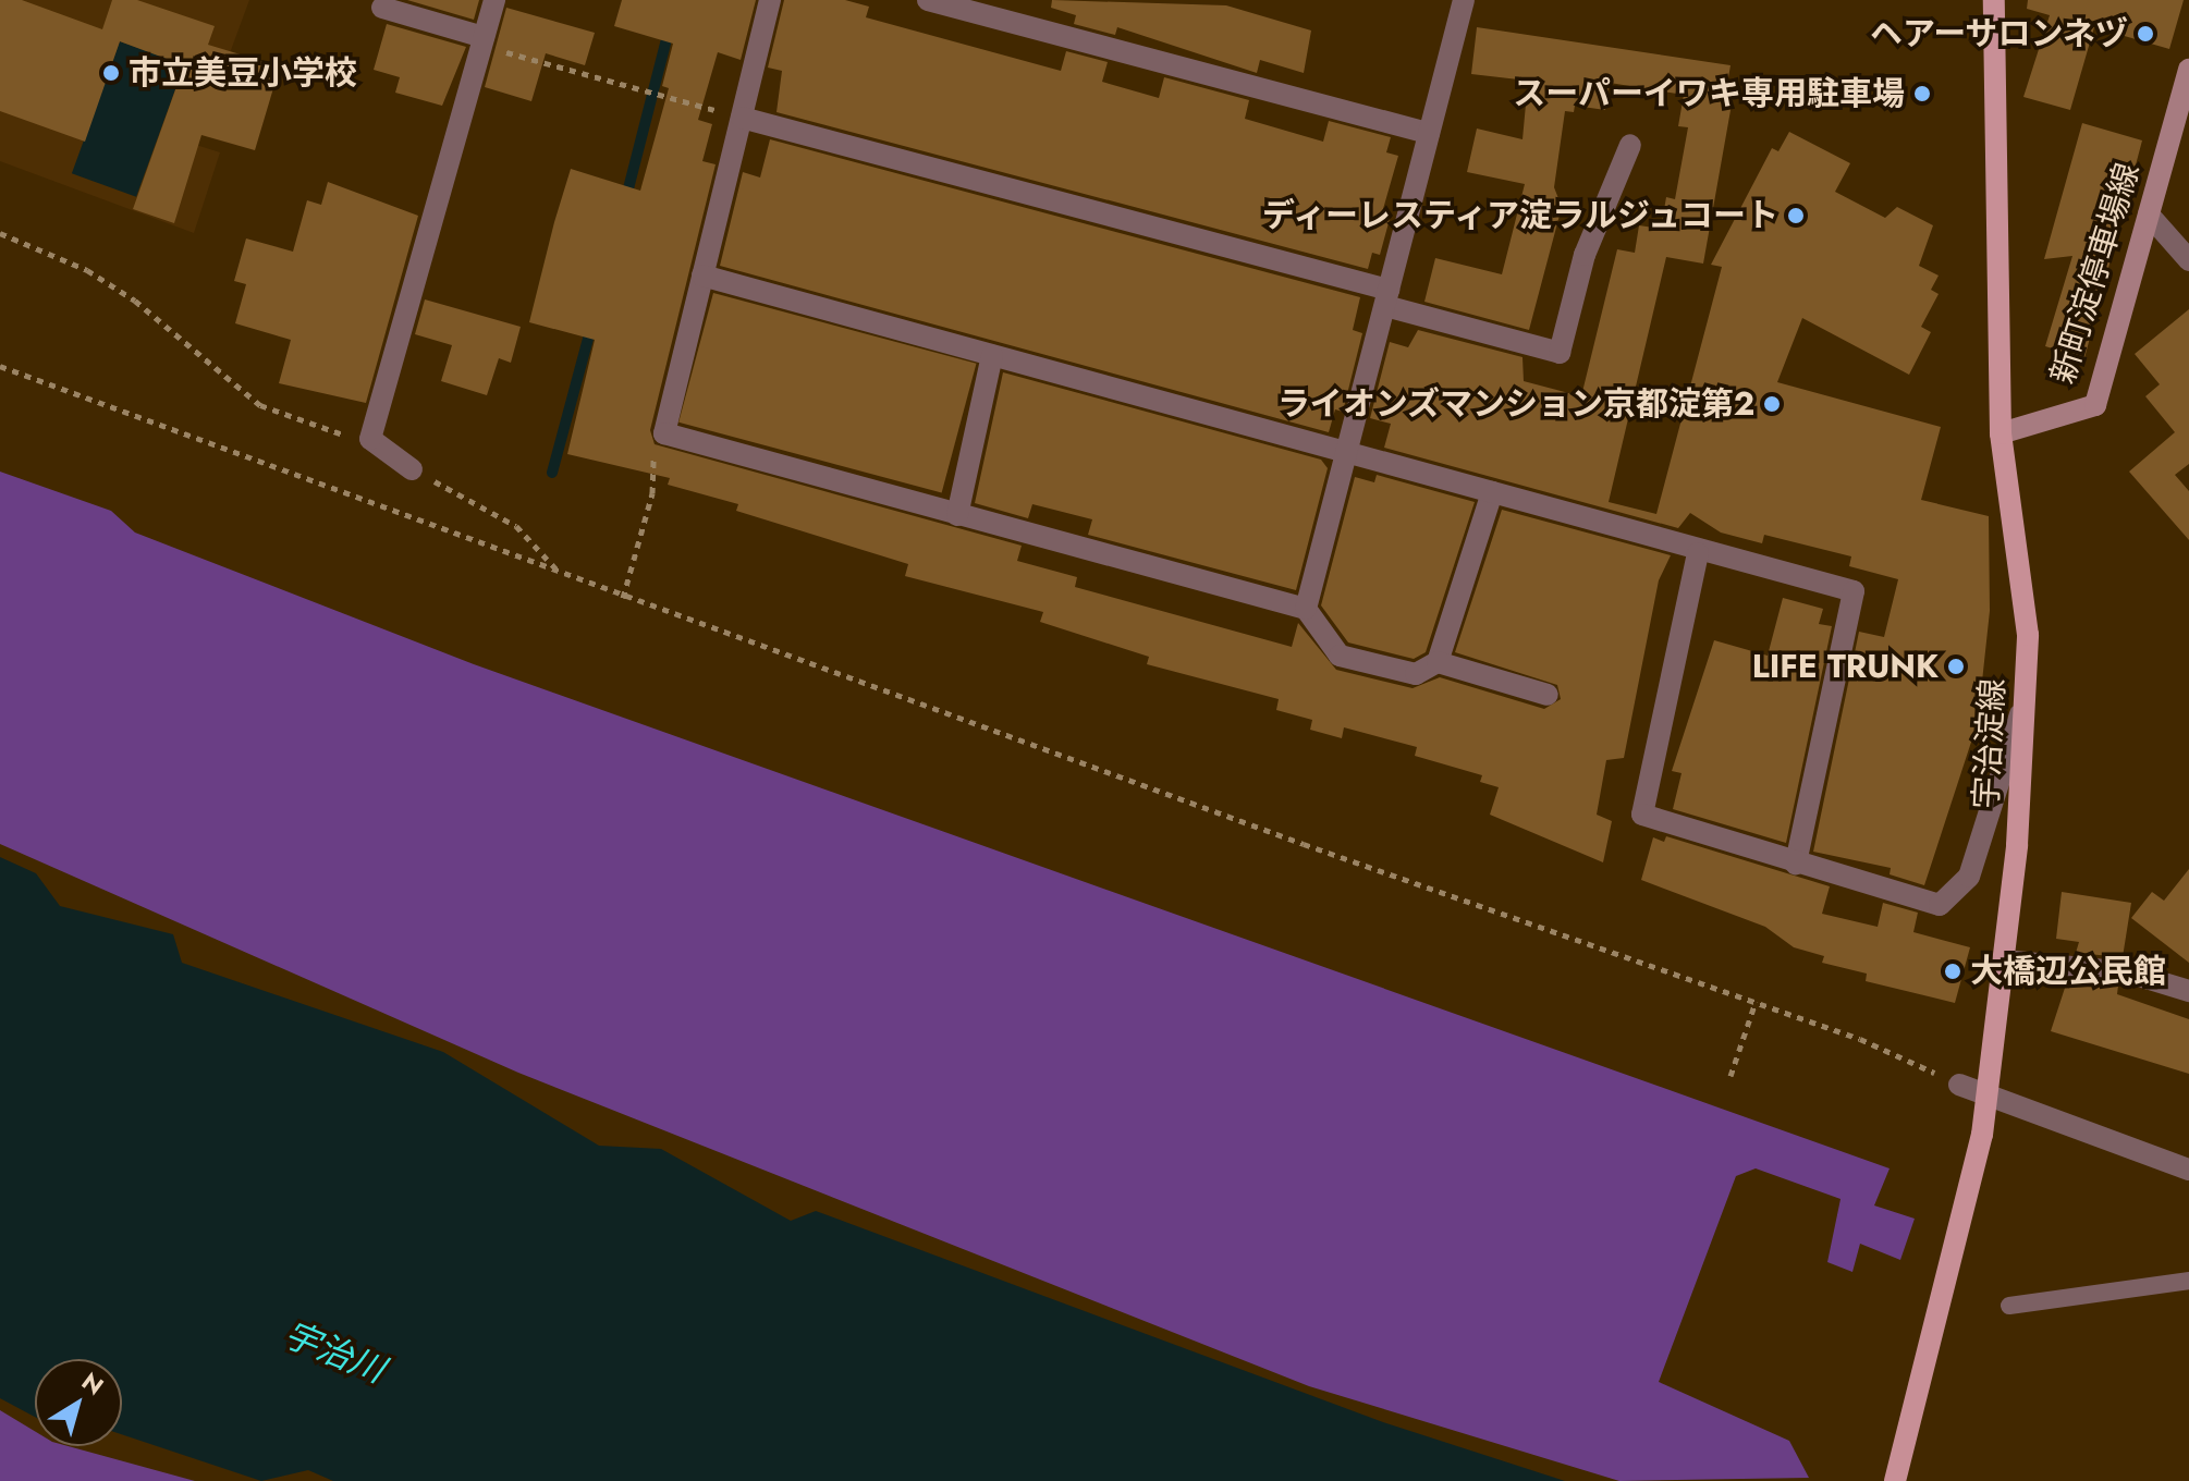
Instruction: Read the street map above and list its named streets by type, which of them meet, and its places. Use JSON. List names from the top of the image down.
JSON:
{
  "streets": {
    "main road": ["新町淀停車場線", "宇治淀線"]
  },
  "crossings": [
    ["新町淀停車場線", "宇治淀線"]
  ],
  "water": ["宇治川"],
  "places": [
    "ヘアーサロンネヅ",
    "市立美豆小学校",
    "スーパーイワキ専用駐車場",
    "ディーレスティア淀ラルジュコート",
    "ライオンズマンション京都淀第２",
    "LIFE TRUNK",
    "大橋辺公民館"
  ],
  "north": "top right"
}
